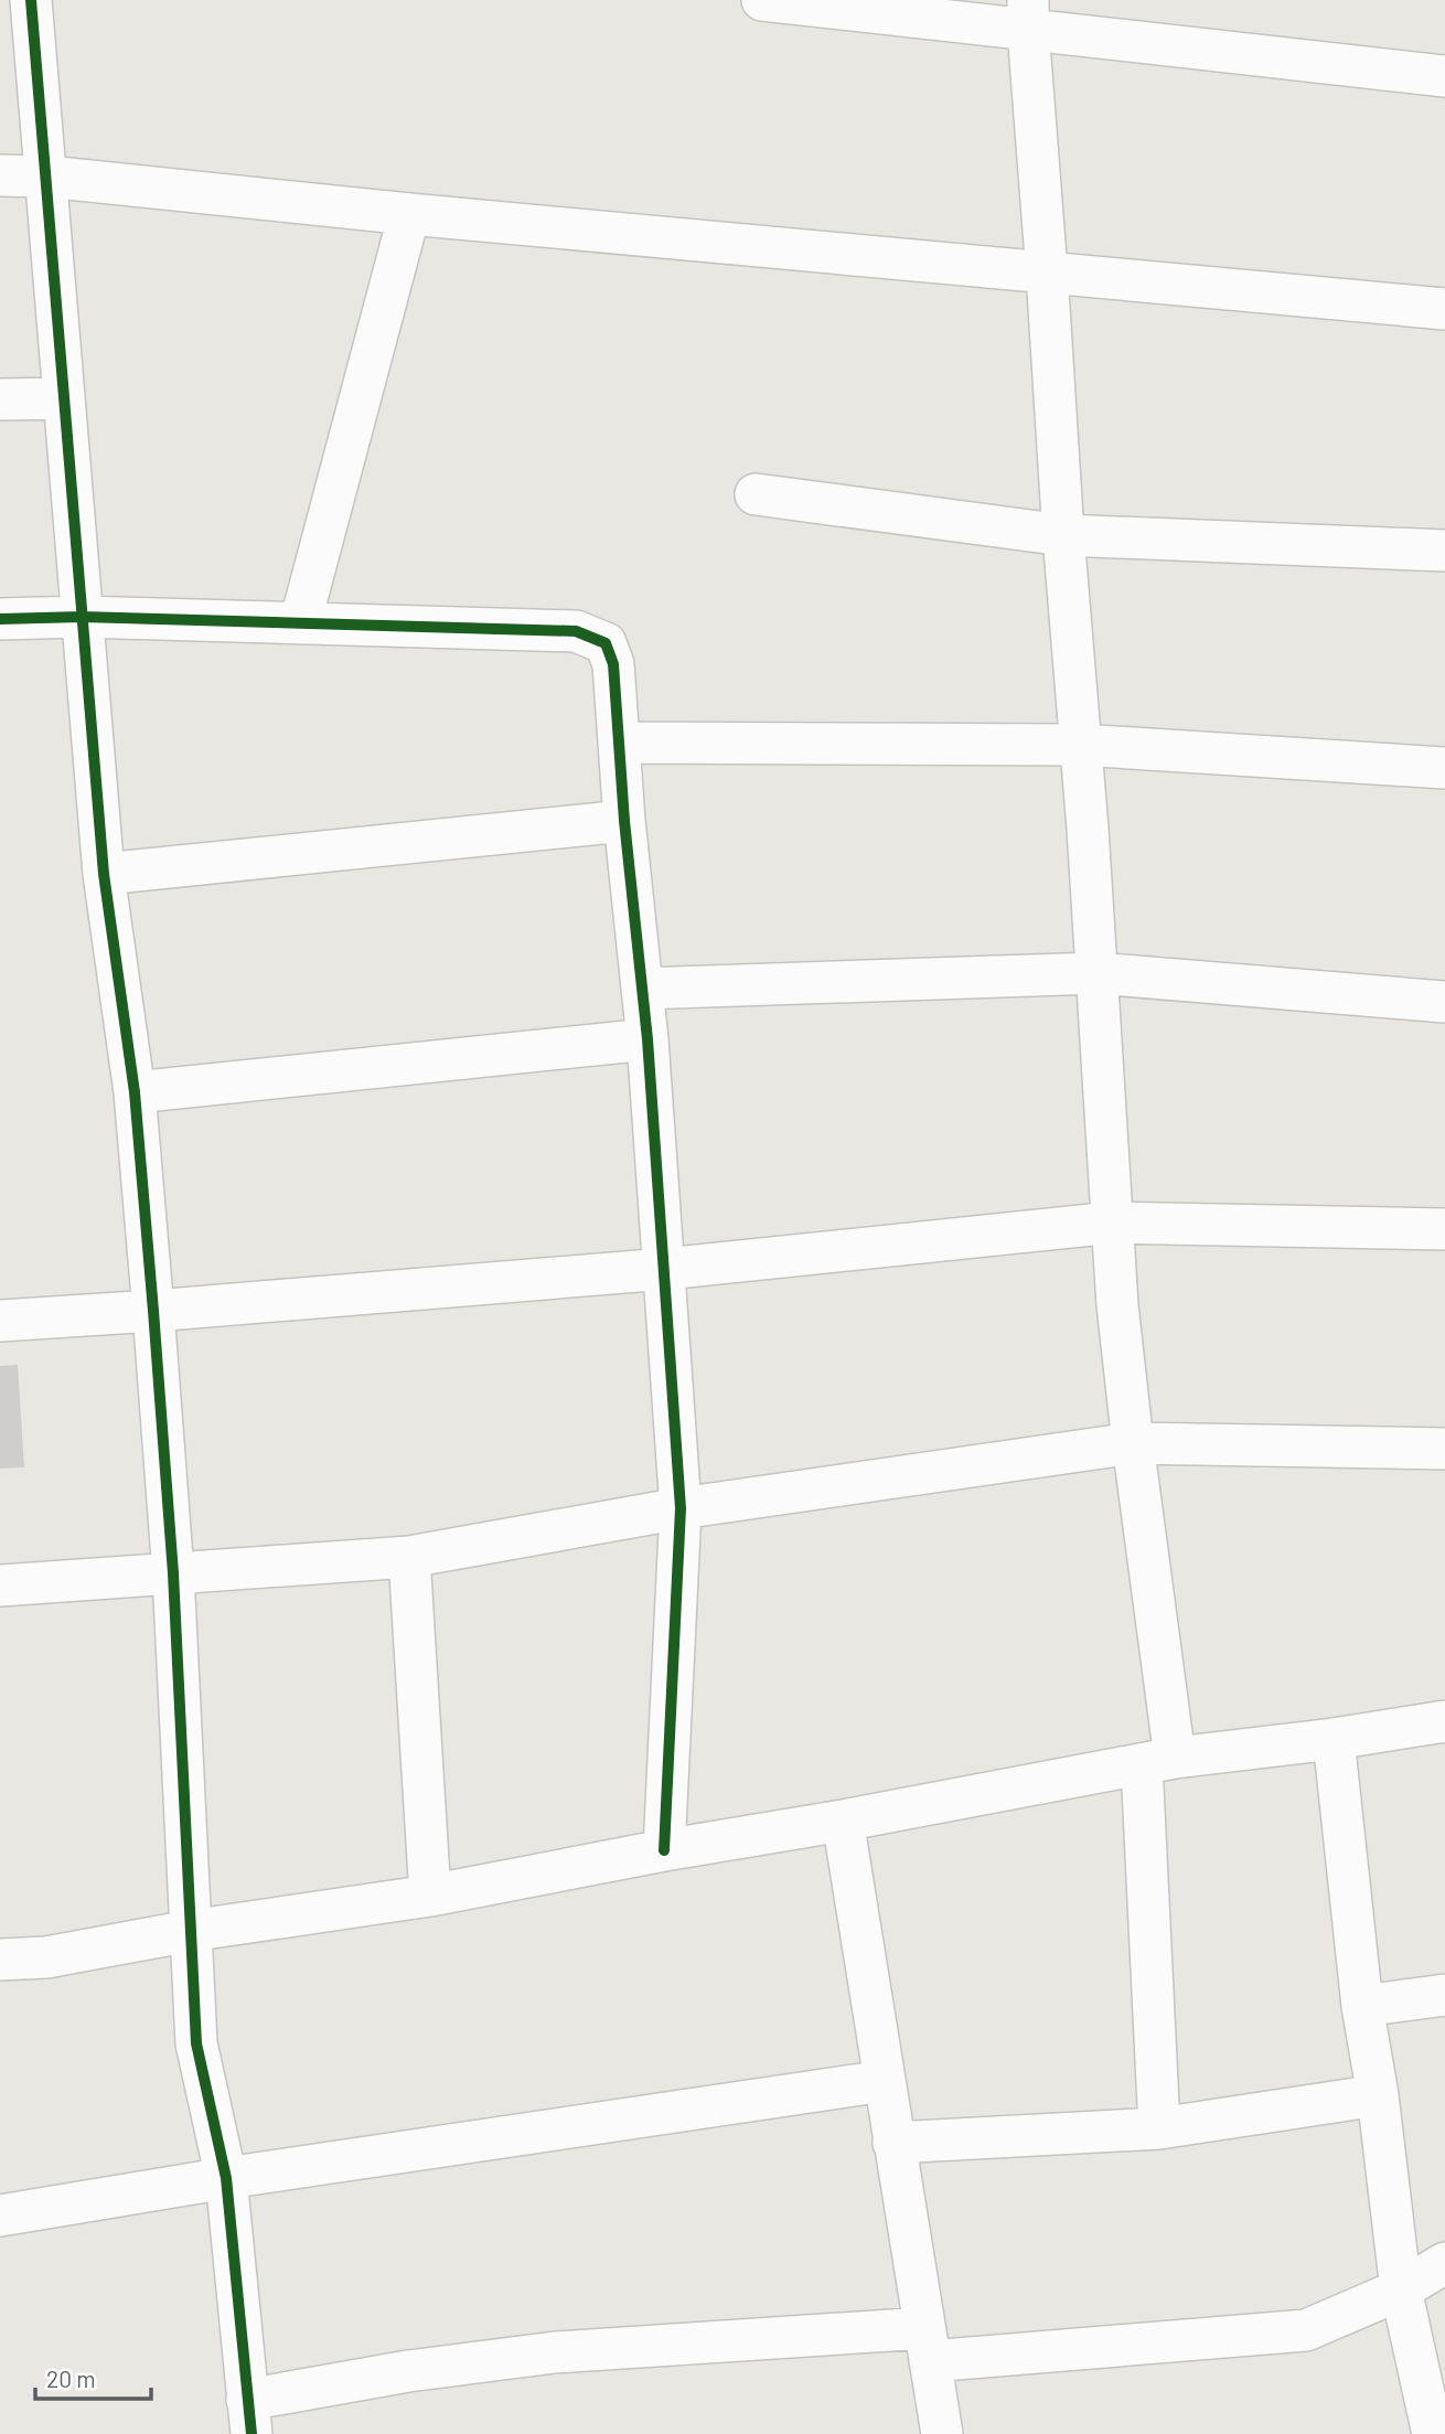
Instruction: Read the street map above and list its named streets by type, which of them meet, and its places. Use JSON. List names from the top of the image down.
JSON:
{
  "scale_bar": "20 m"
}
